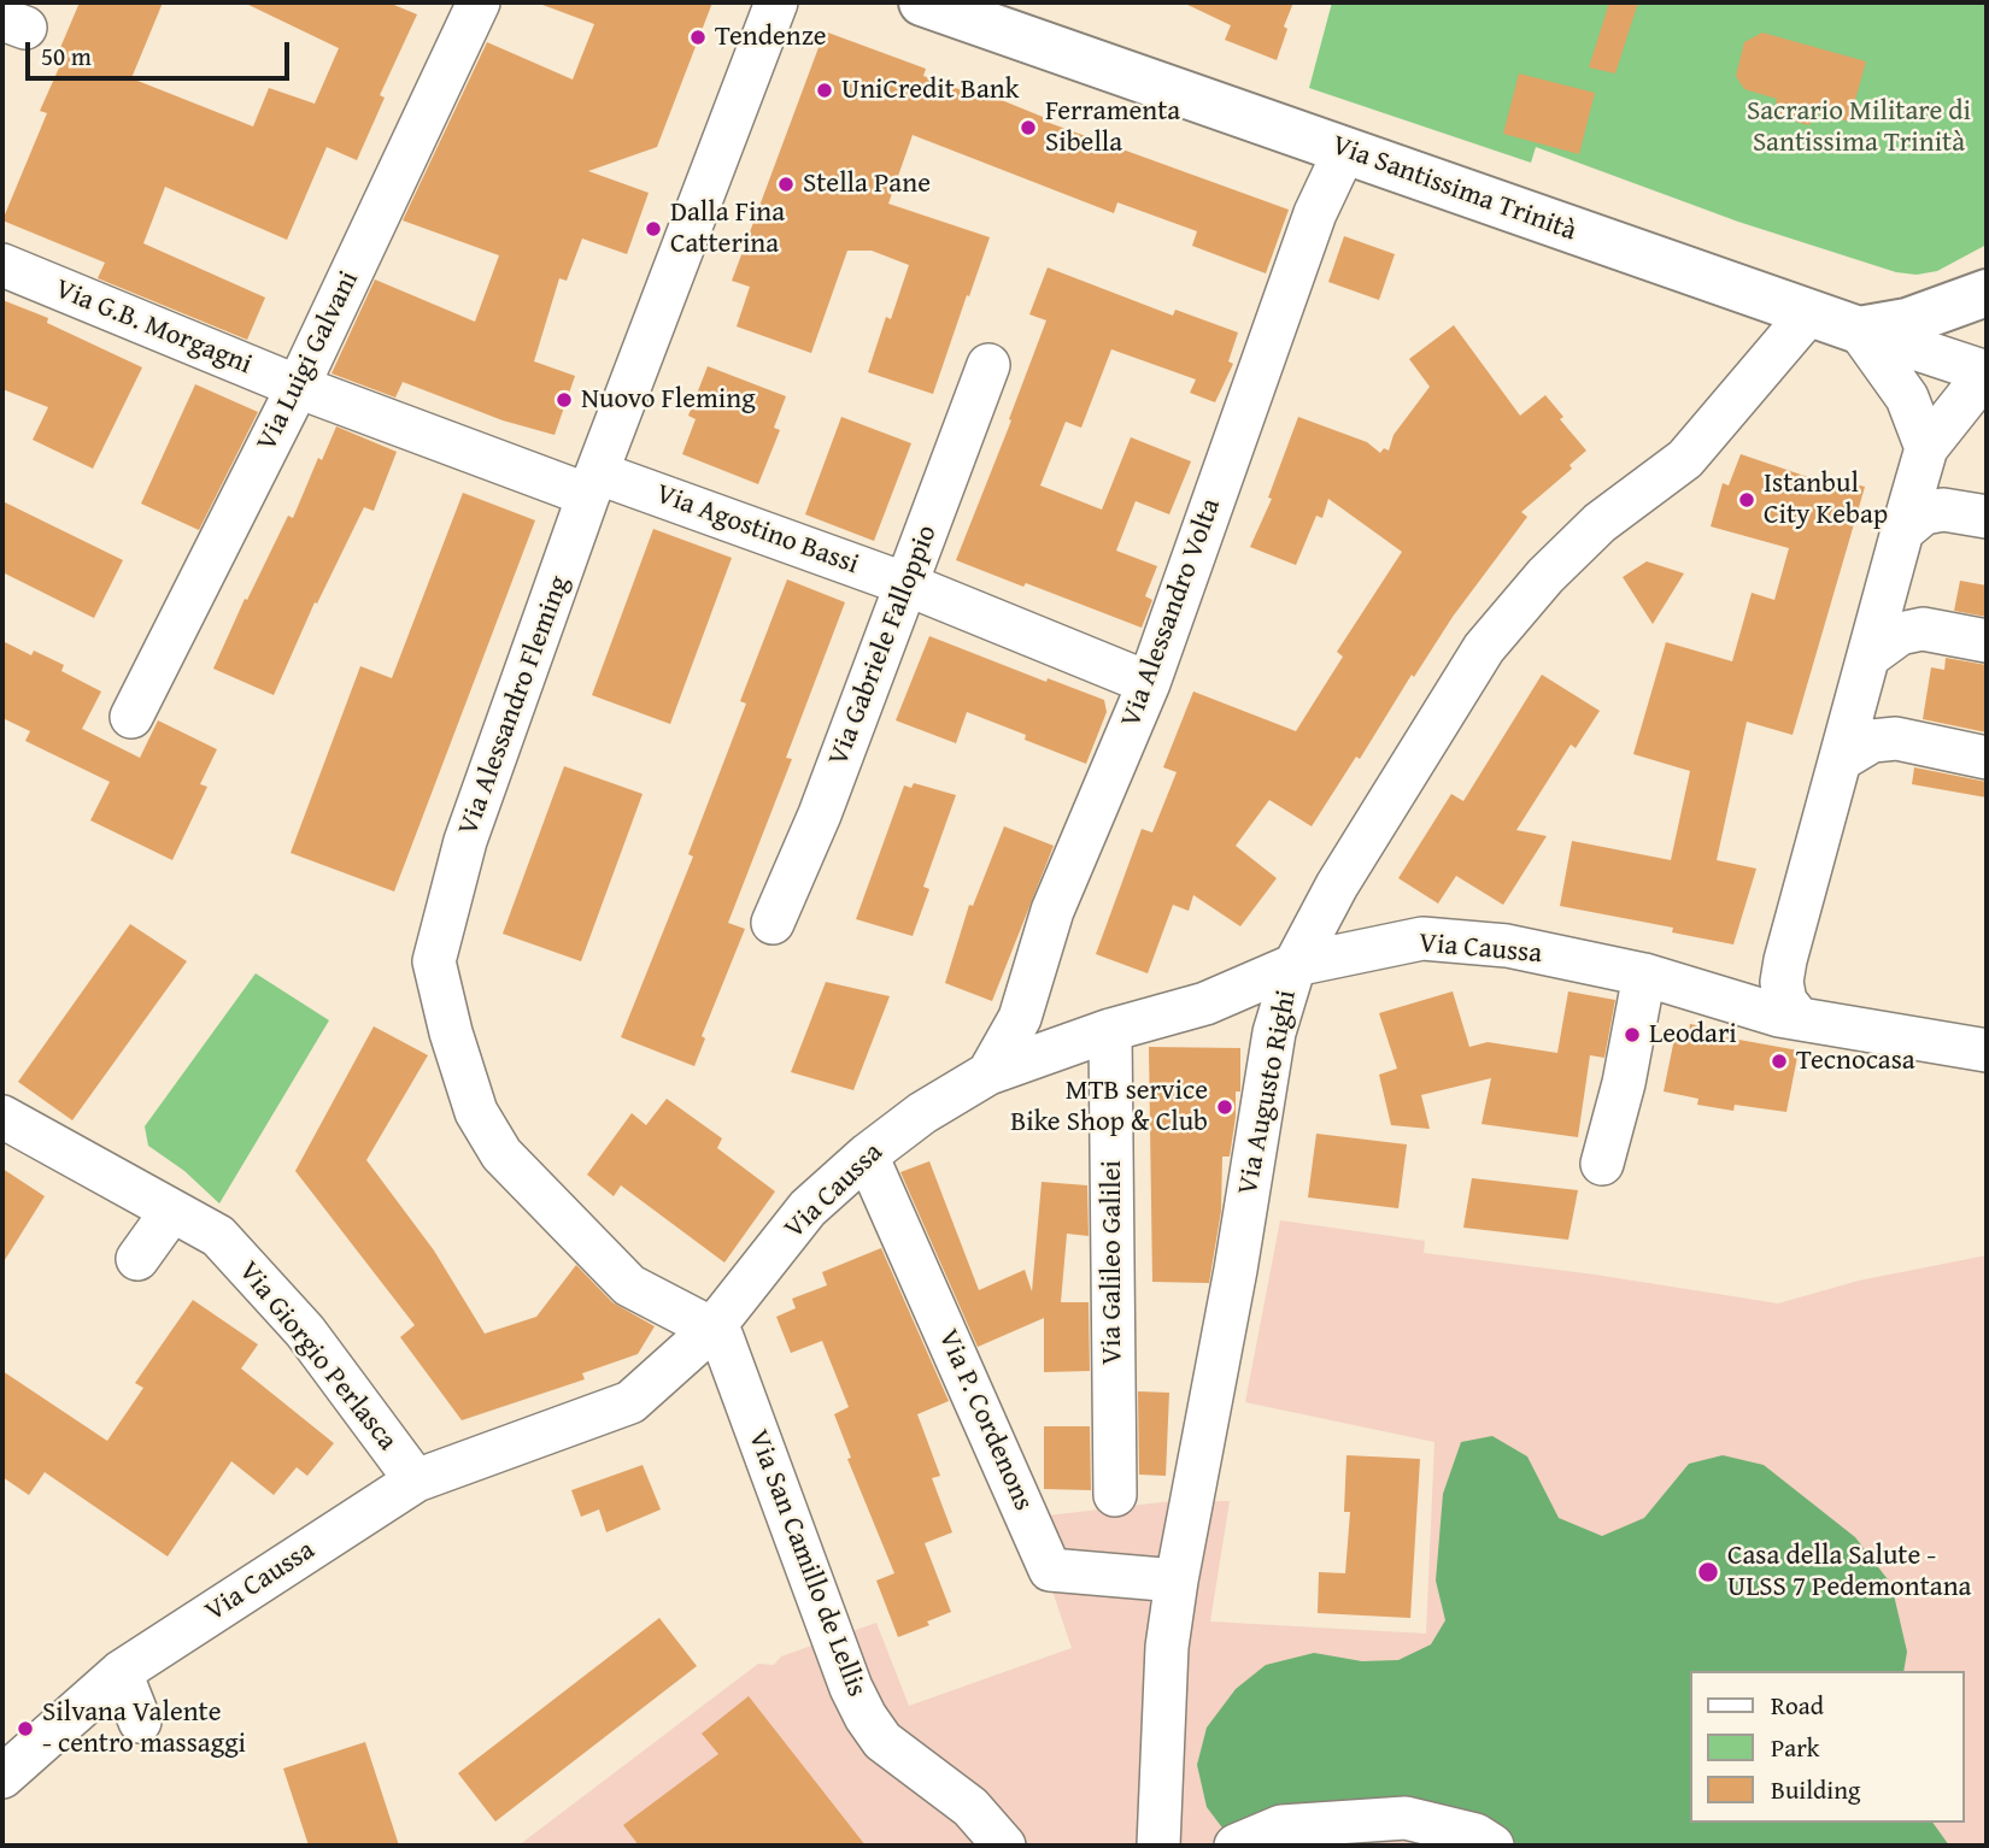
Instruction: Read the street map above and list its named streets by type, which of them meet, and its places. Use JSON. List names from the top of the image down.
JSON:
{
  "streets": {
    "main road": ["Via Santissima Trinità"],
    "street": [
      "Via G.B. Morgagni",
      "Via Luigi Galvani",
      "Via Agostino Bassi",
      "Via Alessandro Volta",
      "Via Gabriele Falloppio",
      "Via Alessandro Fleming",
      "Via Caussa",
      "Via Augusto Righi",
      "Via Galileo Galilei",
      "Via Giorgio Perlasca",
      "Via P. Cordenons",
      "Via San Camillo de Lellis"
    ]
  },
  "crossings": [
    ["Via Santissima Trinità", "Via Alessandro Volta"],
    ["Via Santissima Trinità", "Via Augusto Righi"],
    ["Via G.B. Morgagni", "Via Luigi Galvani"],
    ["Via G.B. Morgagni", "Via Agostino Bassi"],
    ["Via G.B. Morgagni", "Via Alessandro Fleming"],
    ["Via Agostino Bassi", "Via Alessandro Volta"],
    ["Via Agostino Bassi", "Via Gabriele Falloppio"],
    ["Via Agostino Bassi", "Via Alessandro Fleming"],
    ["Via Alessandro Volta", "Via Caussa"],
    ["Via Alessandro Fleming", "Via Caussa"],
    ["Via Alessandro Fleming", "Via San Camillo de Lellis"],
    ["Via Caussa", "Via Augusto Righi"],
    ["Via Caussa", "Via Galileo Galilei"],
    ["Via Caussa", "Via Giorgio Perlasca"],
    ["Via Caussa", "Via P. Cordenons"],
    ["Via Caussa", "Via San Camillo de Lellis"],
    ["Via Augusto Righi", "Via P. Cordenons"]
  ],
  "parks": ["Sacrario Militare di Santissima Trinità"],
  "places": [
    "Tendenze",
    "UniCredit Bank",
    "Ferramenta Sibella",
    "Stella Pane",
    "Dalla Fina Catterina",
    "Nuovo Fleming",
    "Istanbul City Kebap",
    "Leodari",
    "Tecnocasa",
    "MTB service Bike Shop & Club",
    "Casa della Salute - ULSS 7 Pedemontana",
    "Silvana Valente - centro massaggi"
  ],
  "legend": ["Road", "Park", "Building"],
  "scale_bar": "50 m"
}
